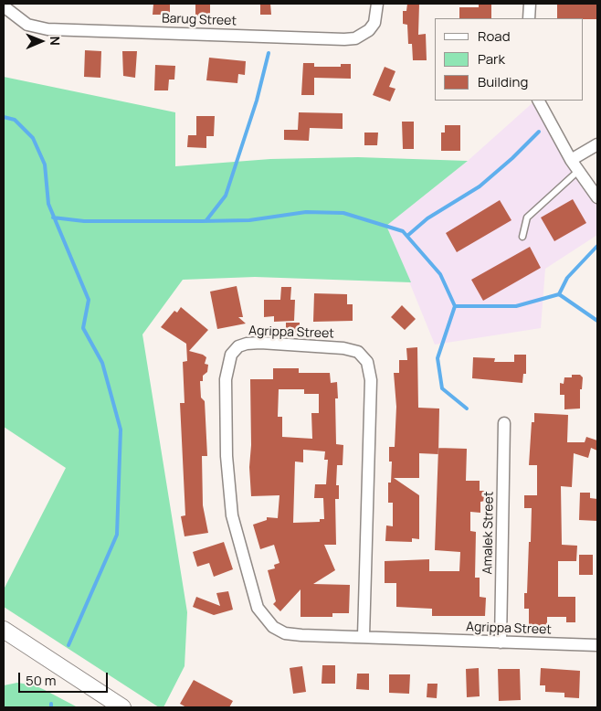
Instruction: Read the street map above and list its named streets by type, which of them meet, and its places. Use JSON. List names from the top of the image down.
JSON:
{
  "streets": {
    "street": ["Barug Street", "Agrippa Street", "Amalek Street"]
  },
  "crossings": [
    ["Agrippa Street", "Amalek Street"]
  ],
  "legend": ["Road", "Park", "Building"],
  "scale_bar": "50 m",
  "north": "right"
}
